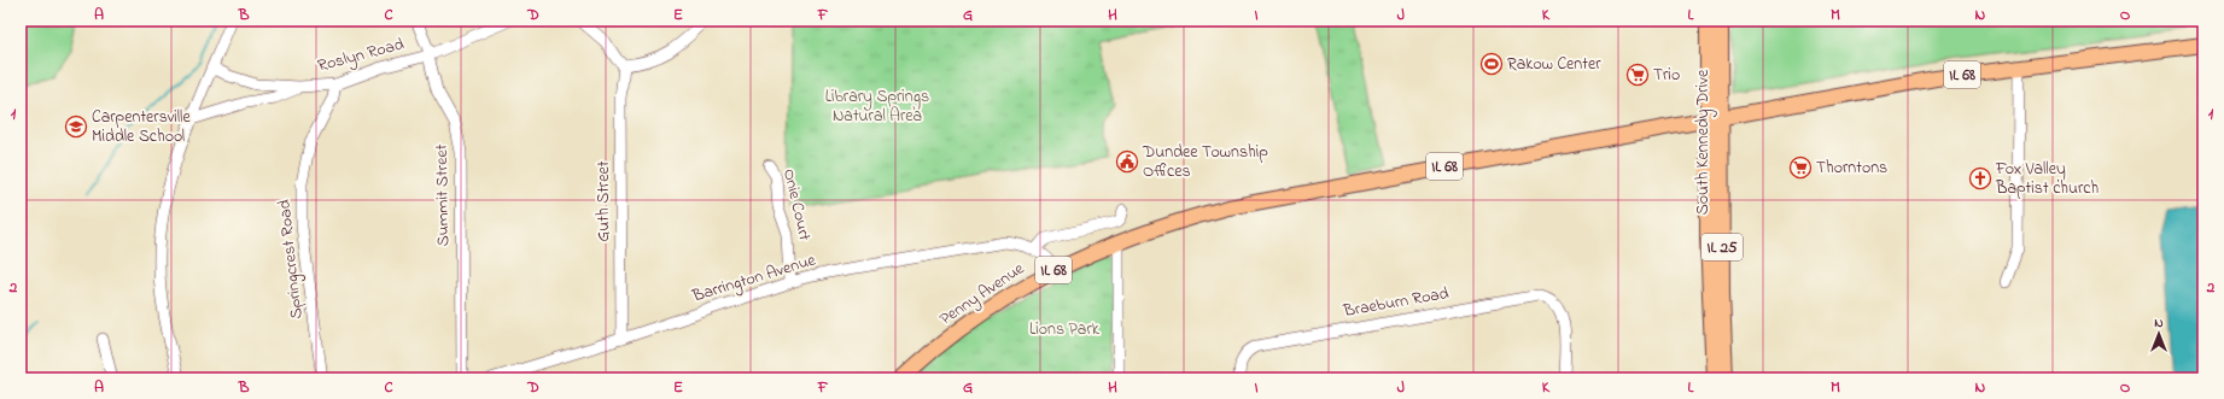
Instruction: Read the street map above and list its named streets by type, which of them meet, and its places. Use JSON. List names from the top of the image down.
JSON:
{
  "streets": {
    "main road": [
      "IL 68",
      "South Kennedy Drive",
      "IL 25",
      "Penny Avenue"
    ],
    "street": [
      "Roslyn Road",
      "Summit Street",
      "Guth Street",
      "Onie Court",
      "Springcrest Road",
      "Barrington Avenue",
      "Braeburn Road"
    ]
  },
  "crossings": [
    ["Roslyn Road", "Summit Street"],
    ["Roslyn Road", "Springcrest Road"],
    ["IL 68", "South Kennedy Drive"],
    ["IL 68", "Penny Avenue"],
    ["South Kennedy Drive", "Penny Avenue"],
    ["Guth Street", "Barrington Avenue"],
    ["Onie Court", "Barrington Avenue"],
    ["Barrington Avenue", "Penny Avenue"]
  ],
  "parks": ["Library Springs Natural Area", "Lions Park"],
  "places": {
    "sports": ["Rakow Center"],
    "supermarket": ["Trio", "Thorntons"],
    "school or university": ["Carpentersville Middle School"],
    "public building": ["Dundee Township Offices"],
    "church": ["Fox Valley Baptist church"]
  },
  "north": "top",
  "grid": {
    "columns": [
      "A",
      "B",
      "C",
      "D",
      "E",
      "F",
      "G",
      "H",
      "I",
      "J",
      "K",
      "L",
      "M",
      "N",
      "O"
    ],
    "rows": ["1", "2"]
  }
}
